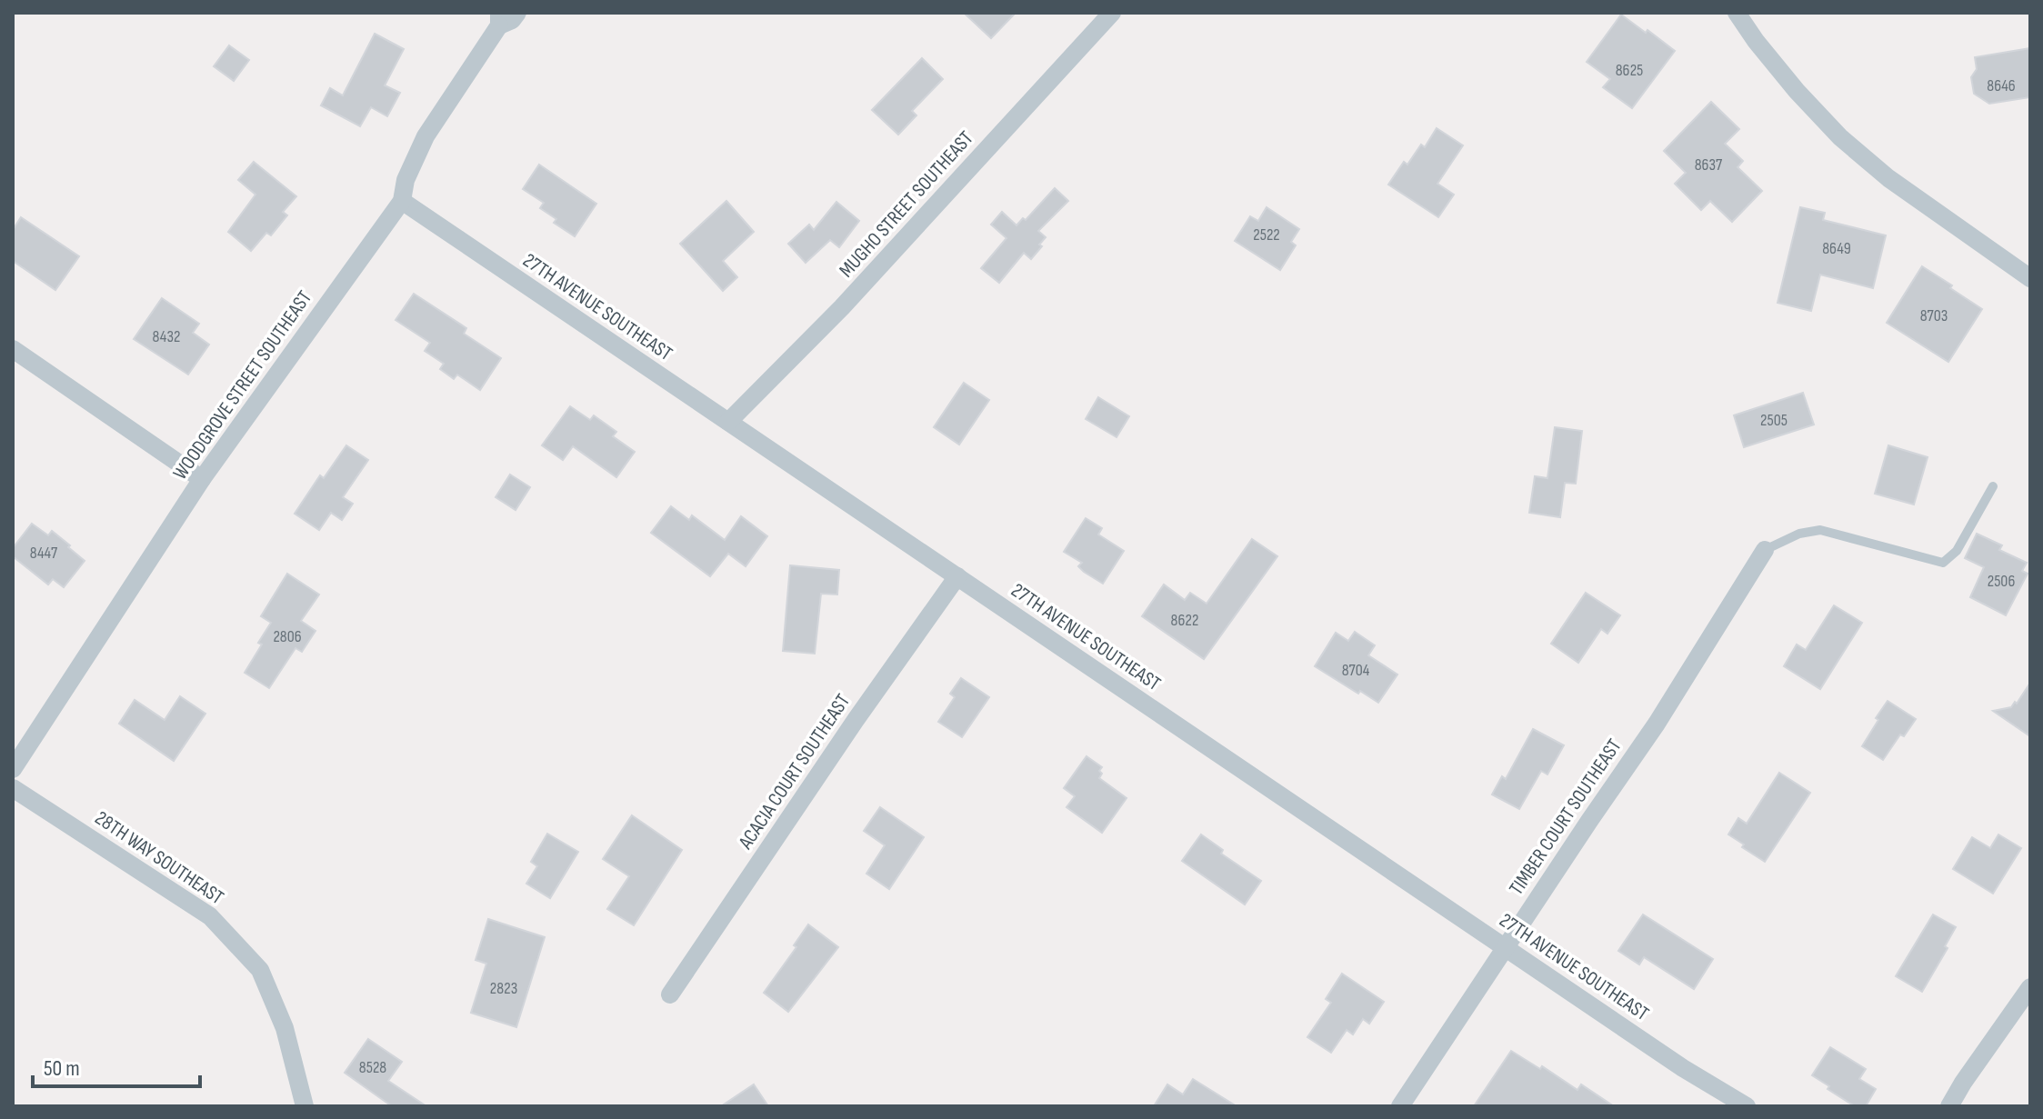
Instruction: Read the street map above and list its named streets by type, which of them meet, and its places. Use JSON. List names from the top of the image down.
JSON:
{
  "streets": {
    "street": [
      "MUGHO STREET SOUTHEAST",
      "27TH AVENUE SOUTHEAST",
      "WOODGROVE STREET SOUTHEAST",
      "ACACIA COURT SOUTHEAST",
      "TIMBER COURT SOUTHEAST",
      "28TH WAY SOUTHEAST"
    ]
  },
  "crossings": [
    ["MUGHO STREET SOUTHEAST", "27TH AVENUE SOUTHEAST"],
    ["27TH AVENUE SOUTHEAST", "WOODGROVE STREET SOUTHEAST"],
    ["27TH AVENUE SOUTHEAST", "ACACIA COURT SOUTHEAST"],
    ["27TH AVENUE SOUTHEAST", "TIMBER COURT SOUTHEAST"]
  ],
  "house_numbers": [
    "8625",
    "8646",
    "8637",
    "2522",
    "8649",
    "8703",
    "8432",
    "2505",
    "8447",
    "2506",
    "8622",
    "2806",
    "8704",
    "2823",
    "8528"
  ],
  "scale_bar": "50 m"
}
